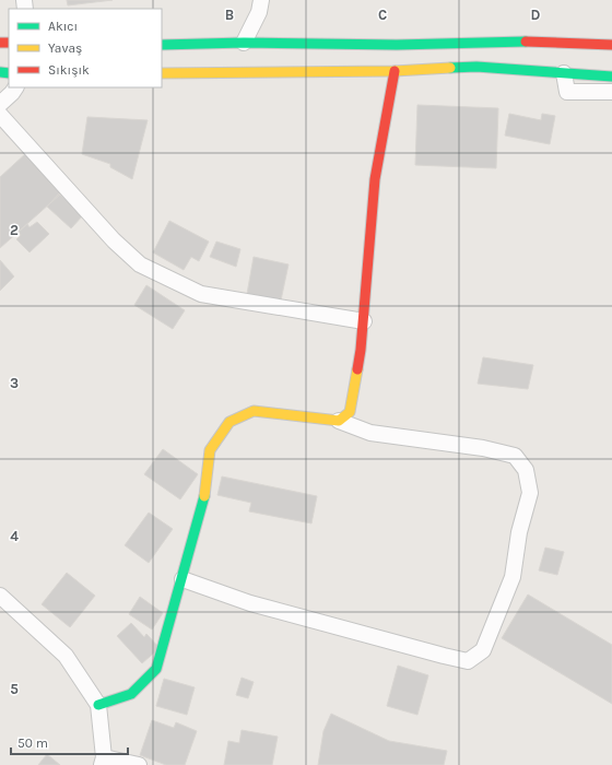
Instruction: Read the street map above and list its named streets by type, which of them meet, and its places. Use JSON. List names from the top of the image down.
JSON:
{
  "legend": ["Akıcı", "Yavaş", "Sıkışık"],
  "scale_bar": "50 m",
  "grid": {
    "columns": ["B", "C", "D"],
    "rows": [
      "2",
      "3",
      "4",
      "5"
    ]
  }
}
